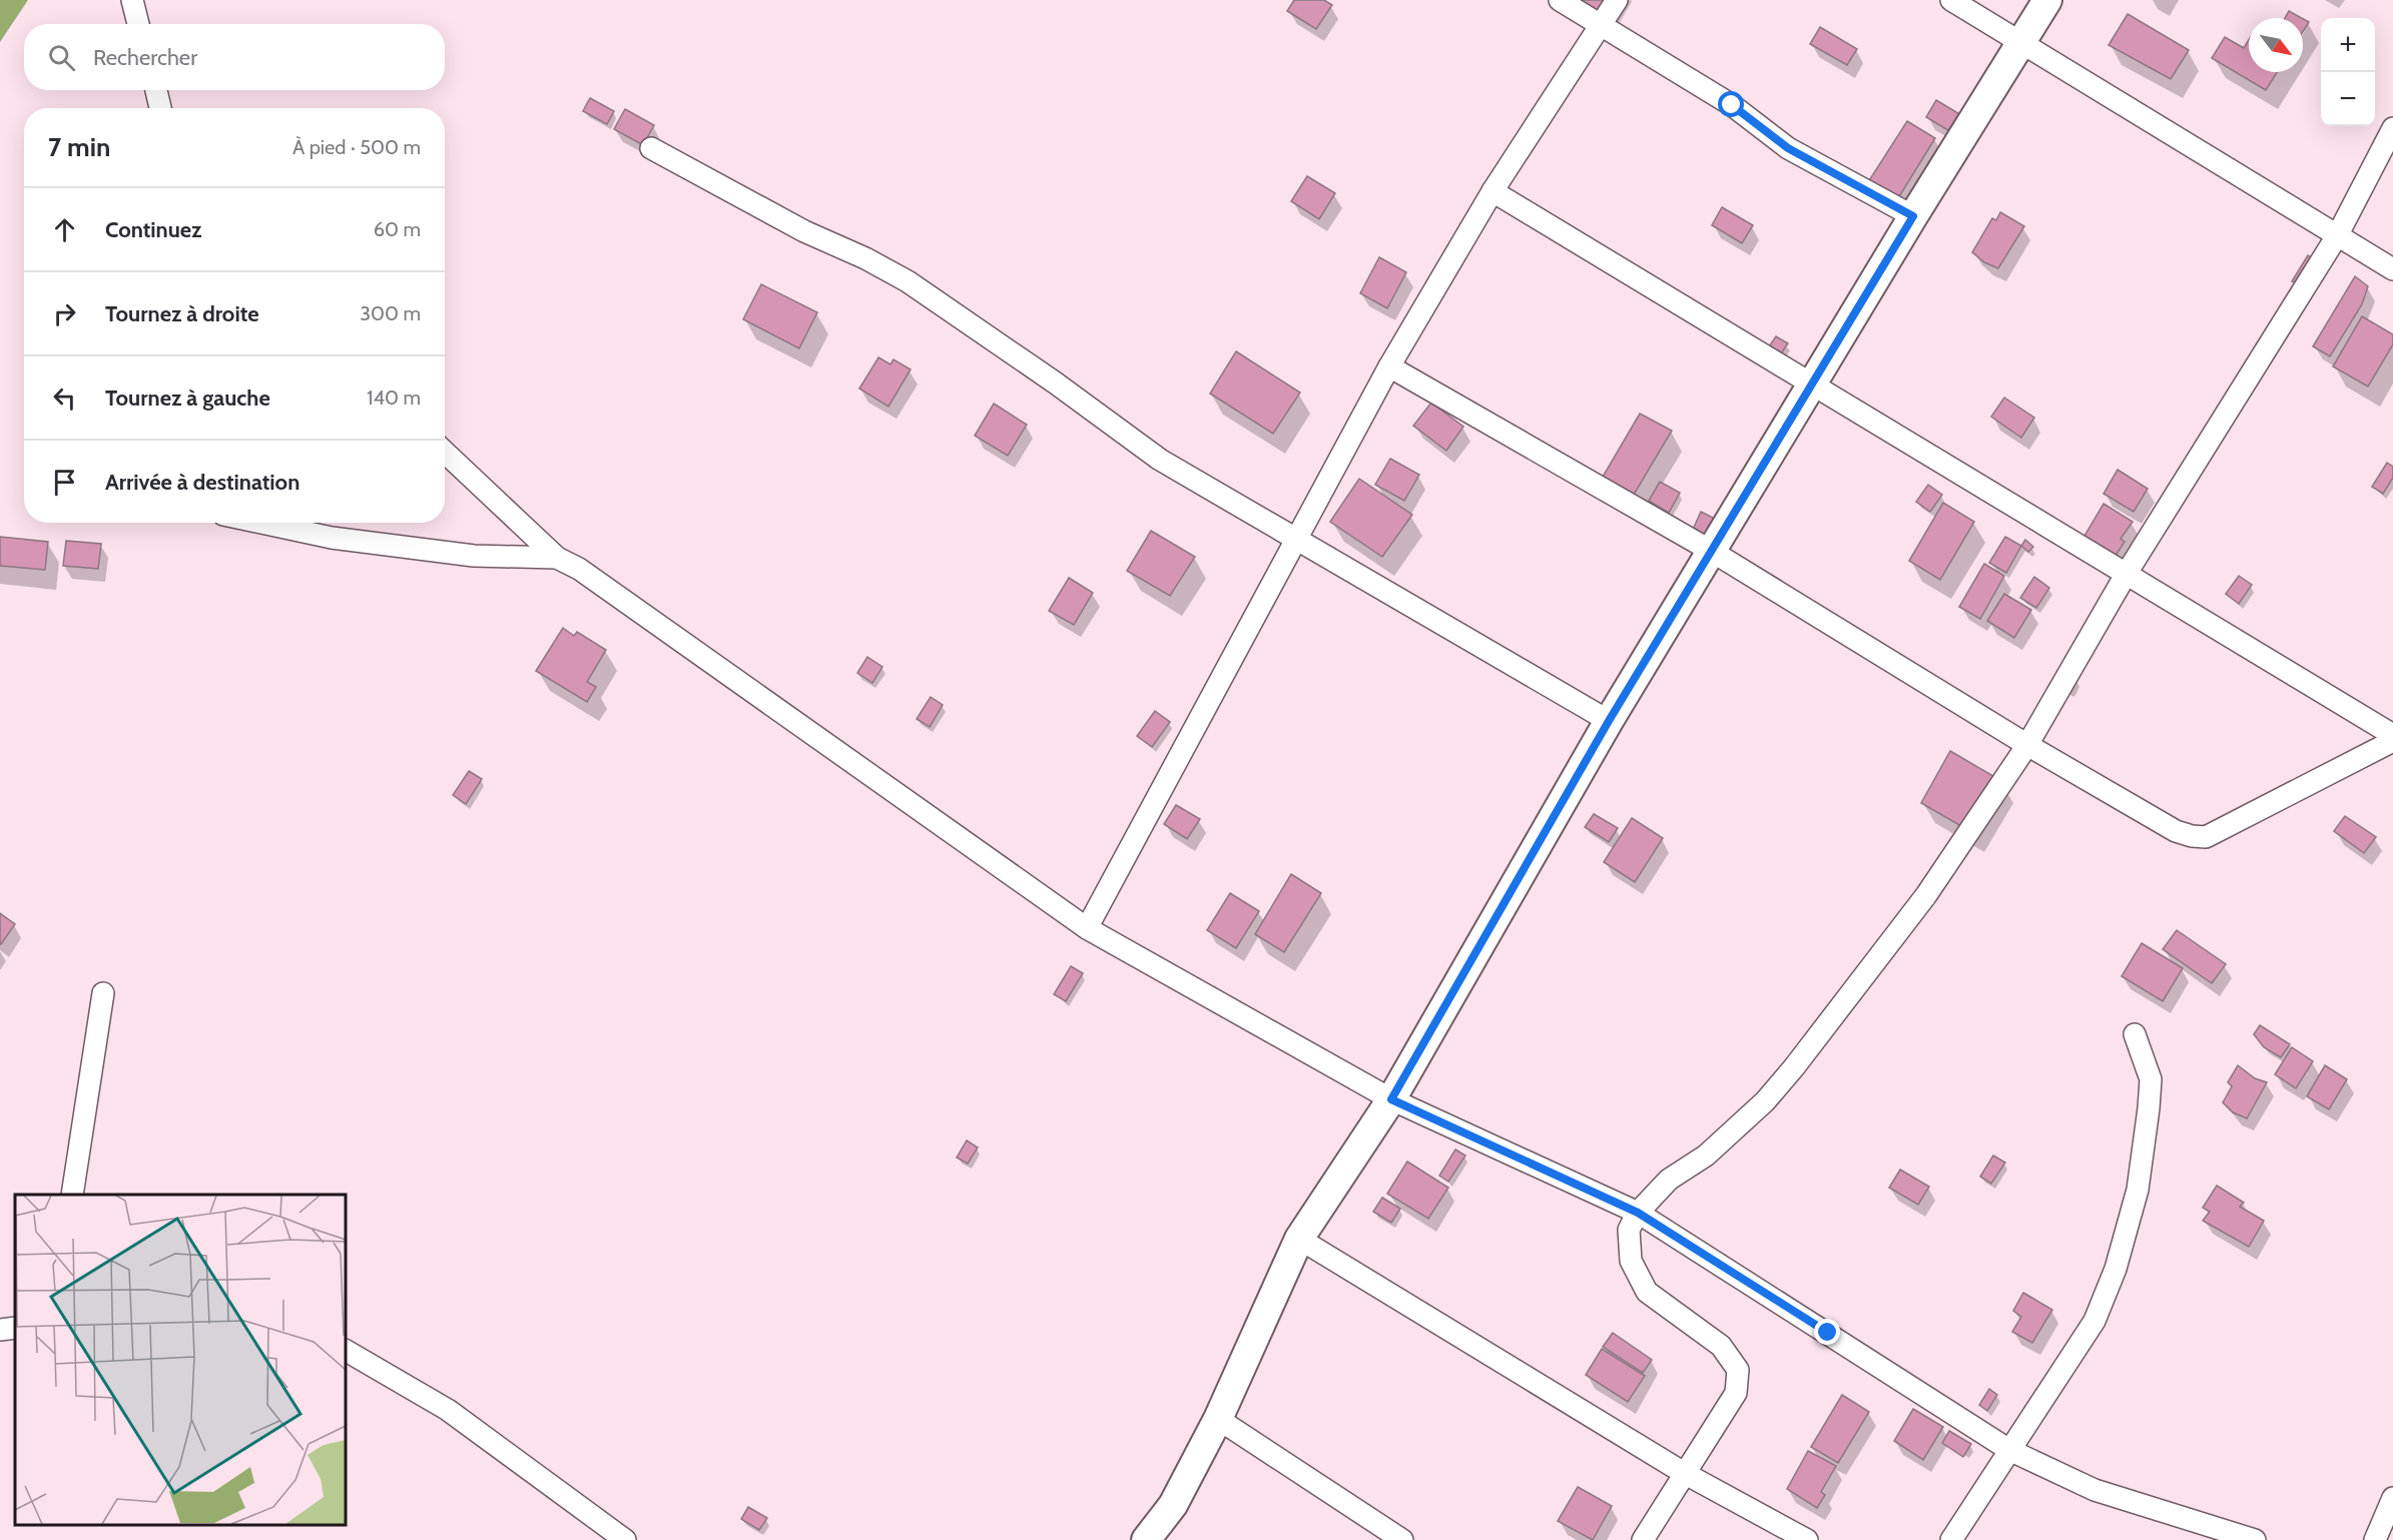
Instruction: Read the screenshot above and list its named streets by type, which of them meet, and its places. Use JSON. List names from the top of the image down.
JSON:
{
  "north": "bottom right",
  "page": {
    "map_buttons": ["+", "−"],
    "search": "Rechercher",
    "heading": ["7 min", "À pied · 500 m"],
    "list": [
      ["Continuez", "60 m"],
      ["Tournez à droite", "300 m"],
      ["Tournez à gauche", "140 m"],
      "Arrivée à destination"
    ]
  }
}
